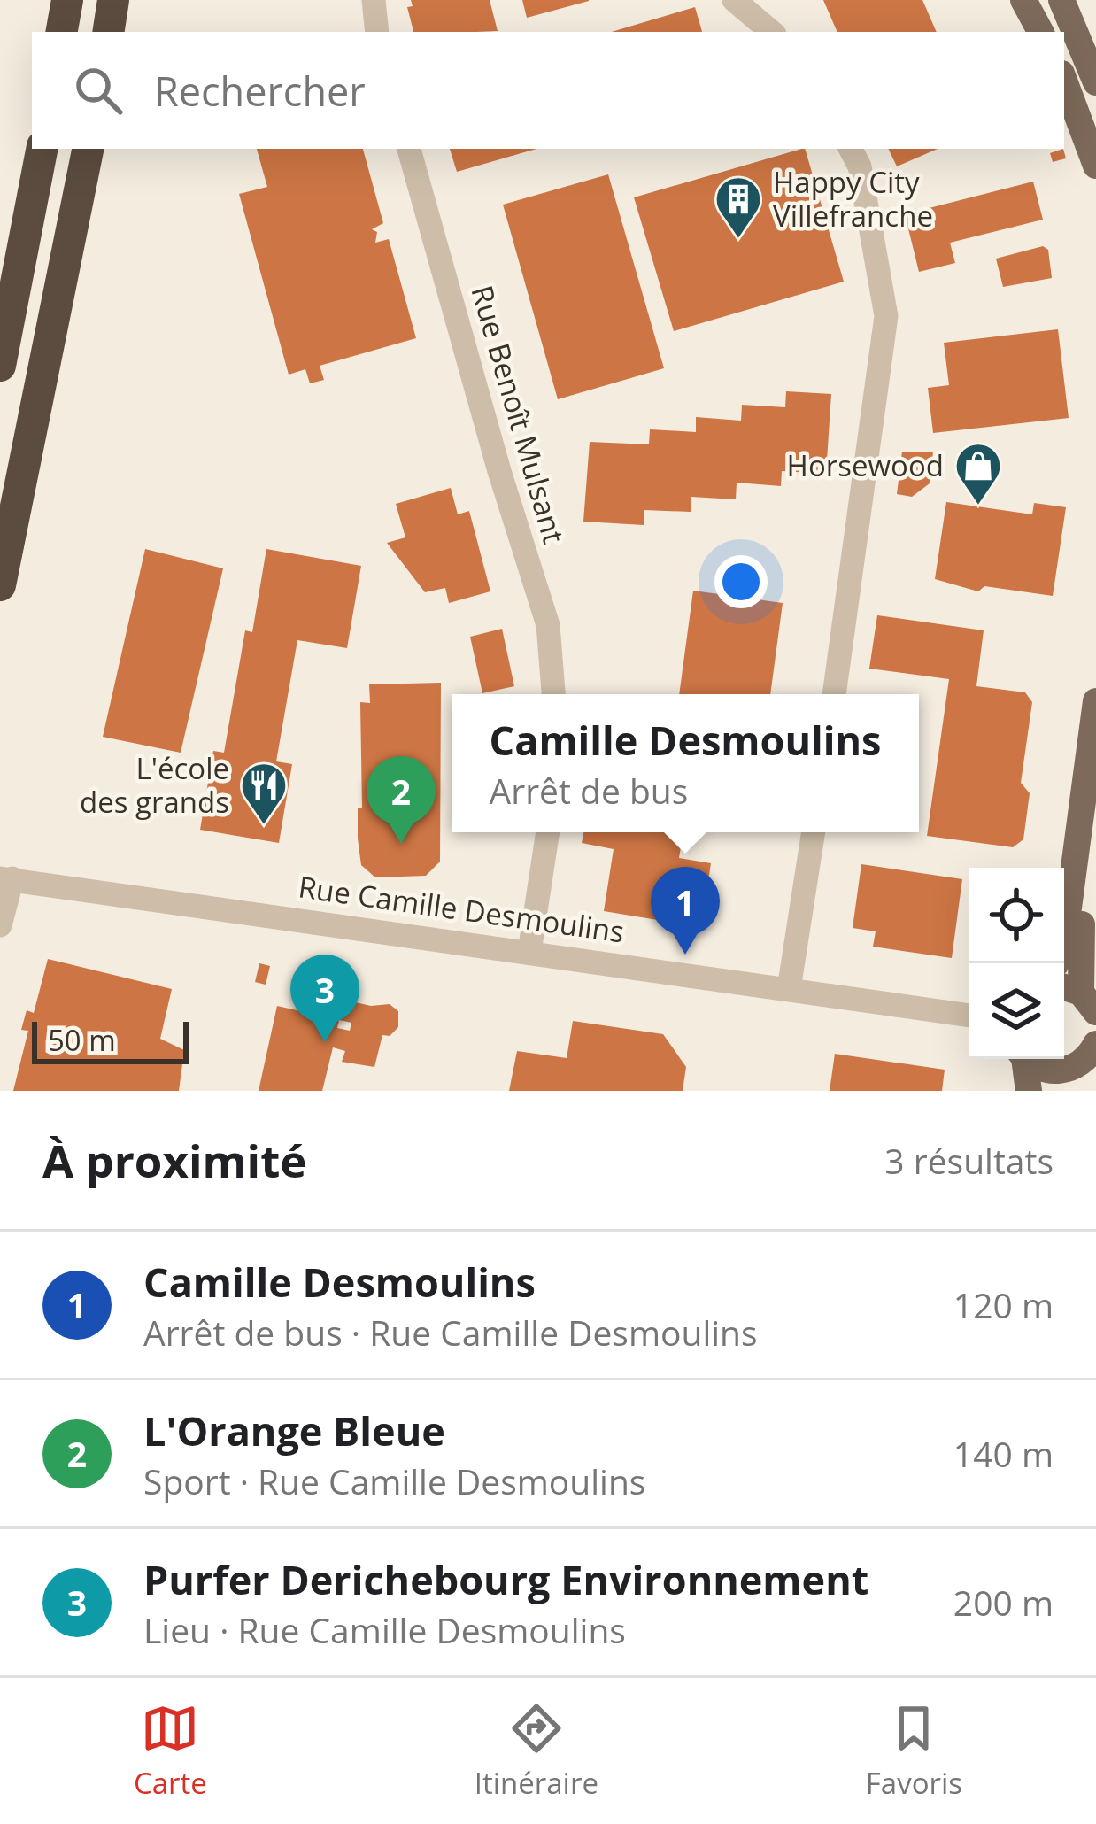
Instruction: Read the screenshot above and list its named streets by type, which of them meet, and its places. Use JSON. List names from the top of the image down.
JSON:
{
  "streets": {
    "street": ["Rue Benoît Mulsant", "Rue Camille Desmoulins"]
  },
  "places": {
    "building": ["Happy City Villefranche"],
    "shop": ["Horsewood"],
    "restaurant": ["L'école des grands"]
  },
  "scale_bar": "50 m",
  "page": {
    "search": "Rechercher",
    "popup": ["Camille Desmoulins", "Arrêt de bus"],
    "pins": ["2", "1", "3"],
    "scale": "50 m",
    "heading": ["À proximité", "3 résultats"],
    "list": [
      {
        "mark": "1",
        "name": "Camille Desmoulins",
        "note": "Arrêt de bus · Rue Camille Desmoulins",
        "value": "120 m"
      },
      {
        "mark": "2",
        "name": "L'Orange Bleue",
        "note": "Sport · Rue Camille Desmoulins",
        "value": "140 m"
      },
      {
        "mark": "3",
        "name": "Purfer Derichebourg Environnement",
        "note": "Lieu · Rue Camille Desmoulins",
        "value": "200 m"
      }
    ],
    "nav": ["Carte", "Itinéraire", "Favoris"]
  }
}
